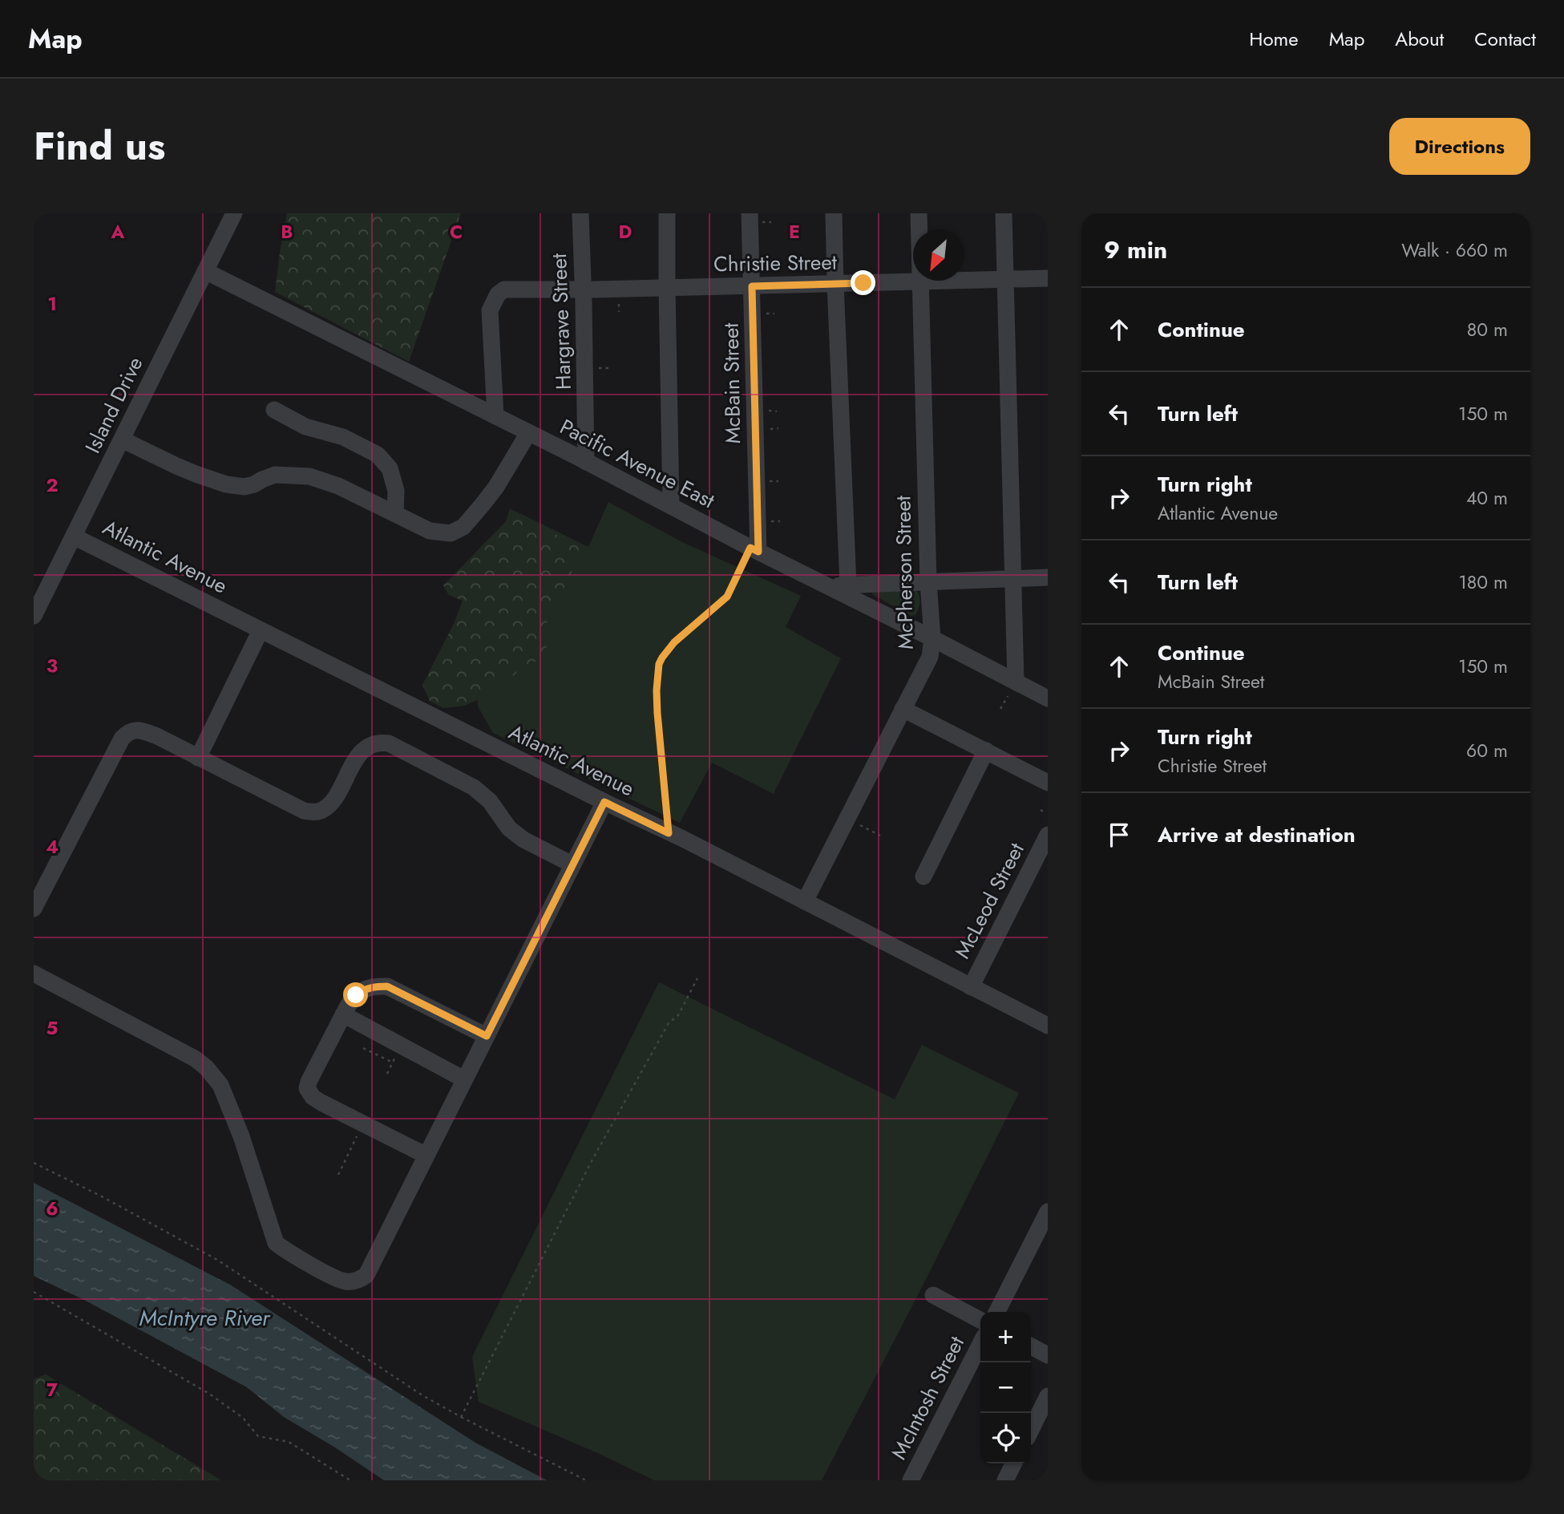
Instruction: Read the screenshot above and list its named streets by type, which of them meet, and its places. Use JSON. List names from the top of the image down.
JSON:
{
  "streets": {
    "street": [
      "Christie Street",
      "Hargrave Street",
      "McBain Street",
      "Island Drive",
      "Pacific Avenue East",
      "Atlantic Avenue",
      "McPherson Street",
      "McLeod Street",
      "McIntosh Street"
    ]
  },
  "crossings": [
    ["Christie Street", "Hargrave Street"],
    ["Christie Street", "McBain Street"],
    ["Christie Street", "Pacific Avenue East"],
    ["Christie Street", "McPherson Street"],
    ["Hargrave Street", "Pacific Avenue East"],
    ["McBain Street", "Pacific Avenue East"],
    ["Island Drive", "Pacific Avenue East"],
    ["Island Drive", "Atlantic Avenue"],
    ["Pacific Avenue East", "McPherson Street"],
    ["Atlantic Avenue", "McPherson Street"],
    ["Atlantic Avenue", "McLeod Street"]
  ],
  "water": ["McIntyre River"],
  "north": "bottom left",
  "page": {
    "header": "Map",
    "nav": [
      "Home",
      "Map",
      "About",
      "Contact"
    ],
    "title": "Find us",
    "buttons": "Directions",
    "heading": ["9 min", "Walk · 660 m"],
    "list": [
      ["Continue", "80 m"],
      ["Turn left", "150 m"],
      ["Turn right", "Atlantic Avenue", "40 m"],
      ["Turn left", "180 m"],
      ["Continue", "McBain Street", "150 m"],
      ["Turn right", "Christie Street", "60 m"],
      "Arrive at destination"
    ],
    "map_buttons": ["+", "−"]
  },
  "grid": {
    "columns": [
      "A",
      "B",
      "C",
      "D",
      "E"
    ],
    "rows": [
      "1",
      "2",
      "3",
      "4",
      "5",
      "6",
      "7"
    ]
  }
}
